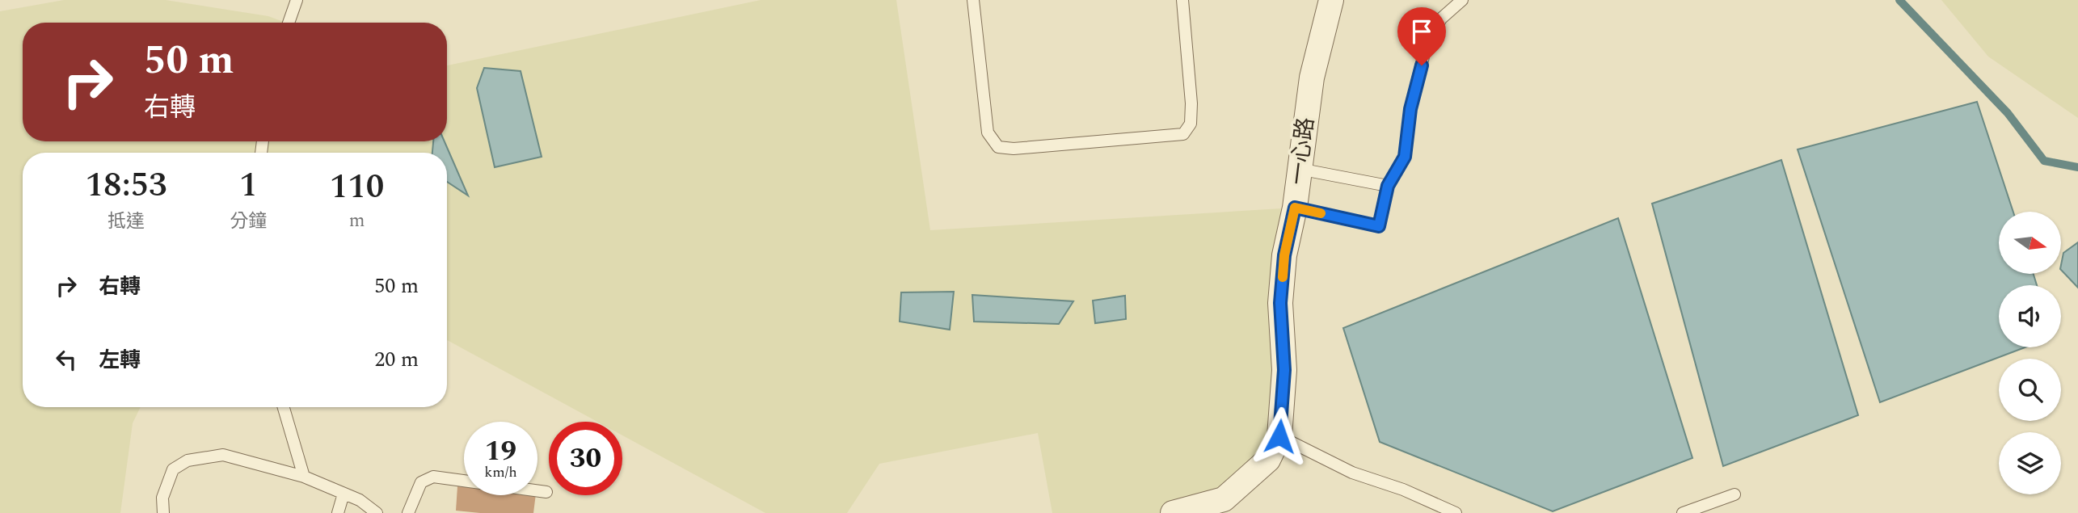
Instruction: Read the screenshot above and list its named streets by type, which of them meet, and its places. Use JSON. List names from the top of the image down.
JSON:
{
  "streets": {
    "street": ["一心路"]
  },
  "north": "right",
  "page": {
    "turn": ["50 m", "右轉"],
    "eta": [
      "18:53",
      "抵達",
      "1",
      "分鐘",
      "110",
      "m"
    ],
    "list": [
      {
        "name": "右轉",
        "value": "50 m"
      },
      {
        "name": "左轉",
        "value": "20 m"
      }
    ],
    "speed": "19 km/h",
    "limit": "30"
  }
}
